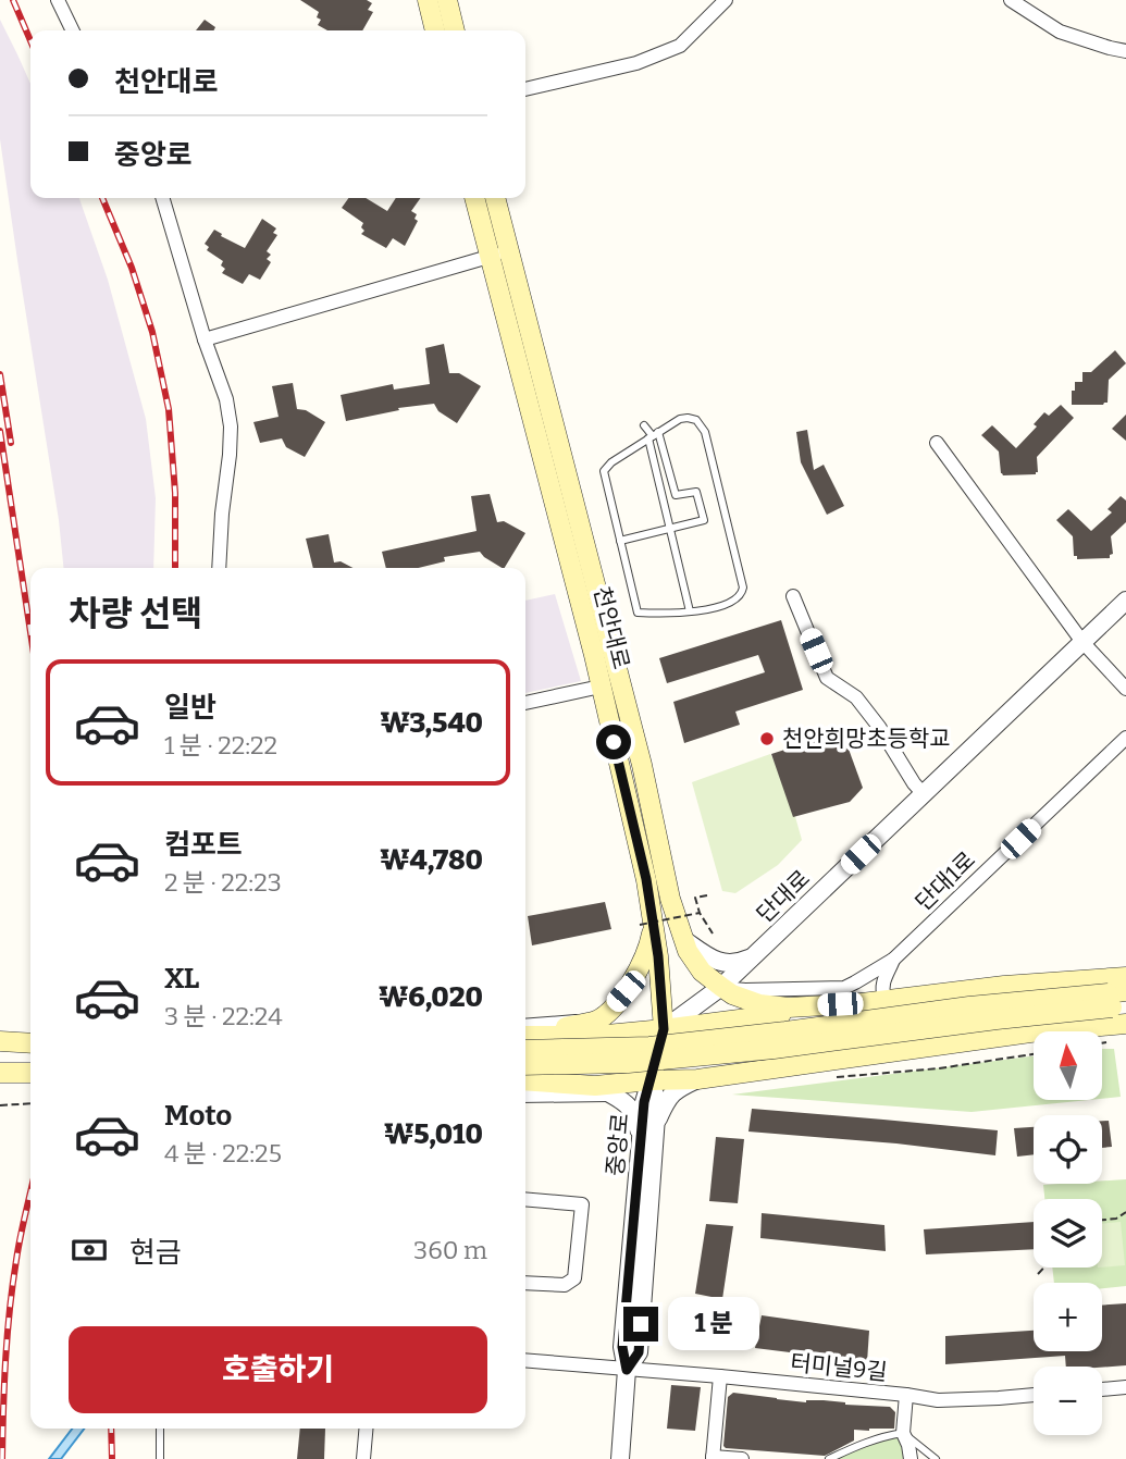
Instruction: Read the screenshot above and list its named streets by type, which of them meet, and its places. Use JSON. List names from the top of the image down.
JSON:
{
  "streets": {
    "main road": ["천안대로"],
    "street": [
      "단대1로",
      "단대로",
      "중앙로",
      "터미널9길"
    ]
  },
  "crossings": [
    ["천안대로", "단대로"],
    ["천안대로", "중앙로"],
    ["단대1로", "단대로"],
    ["중앙로", "터미널9길"]
  ],
  "places": ["천안희망초등학교"],
  "north": "top",
  "page": {
    "banner": ["천안대로", "중앙로"],
    "heading": "차량 선택",
    "list": [
      {
        "name": "일반",
        "note": "1 분 · 22:22",
        "value": "₩3,540"
      },
      {
        "name": "컴포트",
        "note": "2 분 · 22:23",
        "value": "₩4,780"
      },
      {
        "name": "XL",
        "note": "3 분 · 22:24",
        "value": "₩6,020"
      },
      {
        "name": "Moto",
        "note": "4 분 · 22:25",
        "value": "₩5,010"
      }
    ],
    "map_buttons": ["+", "−"],
    "pay": ["현금", "360 m"],
    "bubble": "1 분",
    "buttons": "호출하기"
  }
}
